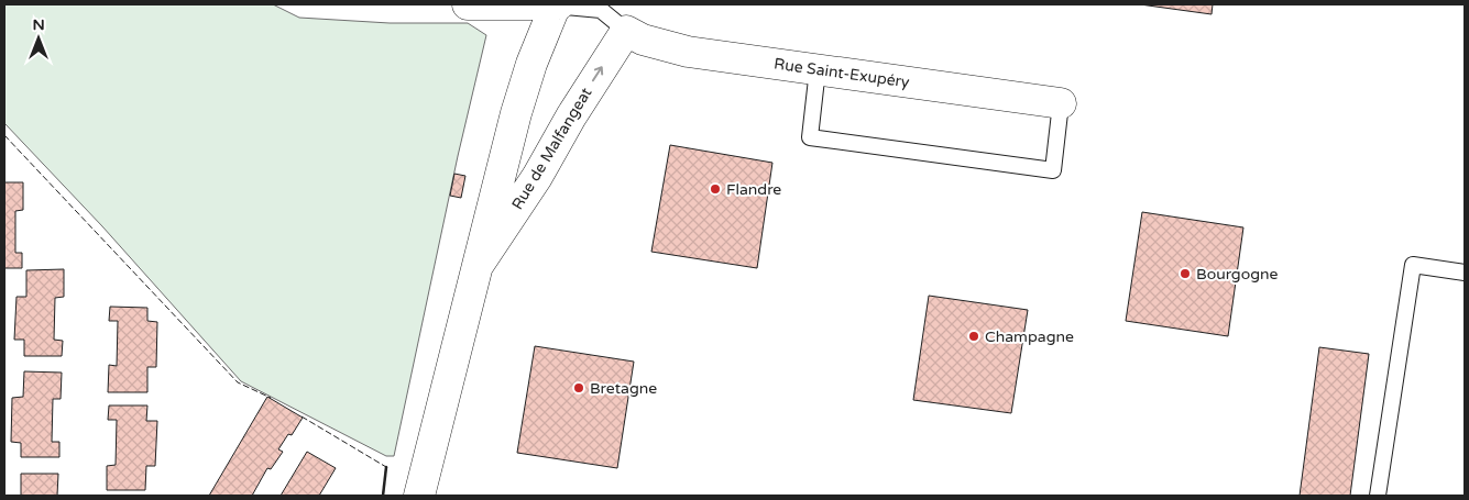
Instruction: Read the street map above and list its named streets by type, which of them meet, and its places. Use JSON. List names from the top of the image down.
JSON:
{
  "streets": {
    "street": ["Rue Saint-Exupéry", "Rue de Malfangeat"]
  },
  "crossings": [
    ["Rue Saint-Exupéry", "Rue de Malfangeat"]
  ],
  "places": [
    "Flandre",
    "Bourgogne",
    "Champagne",
    "Bretagne"
  ],
  "north": "top"
}
